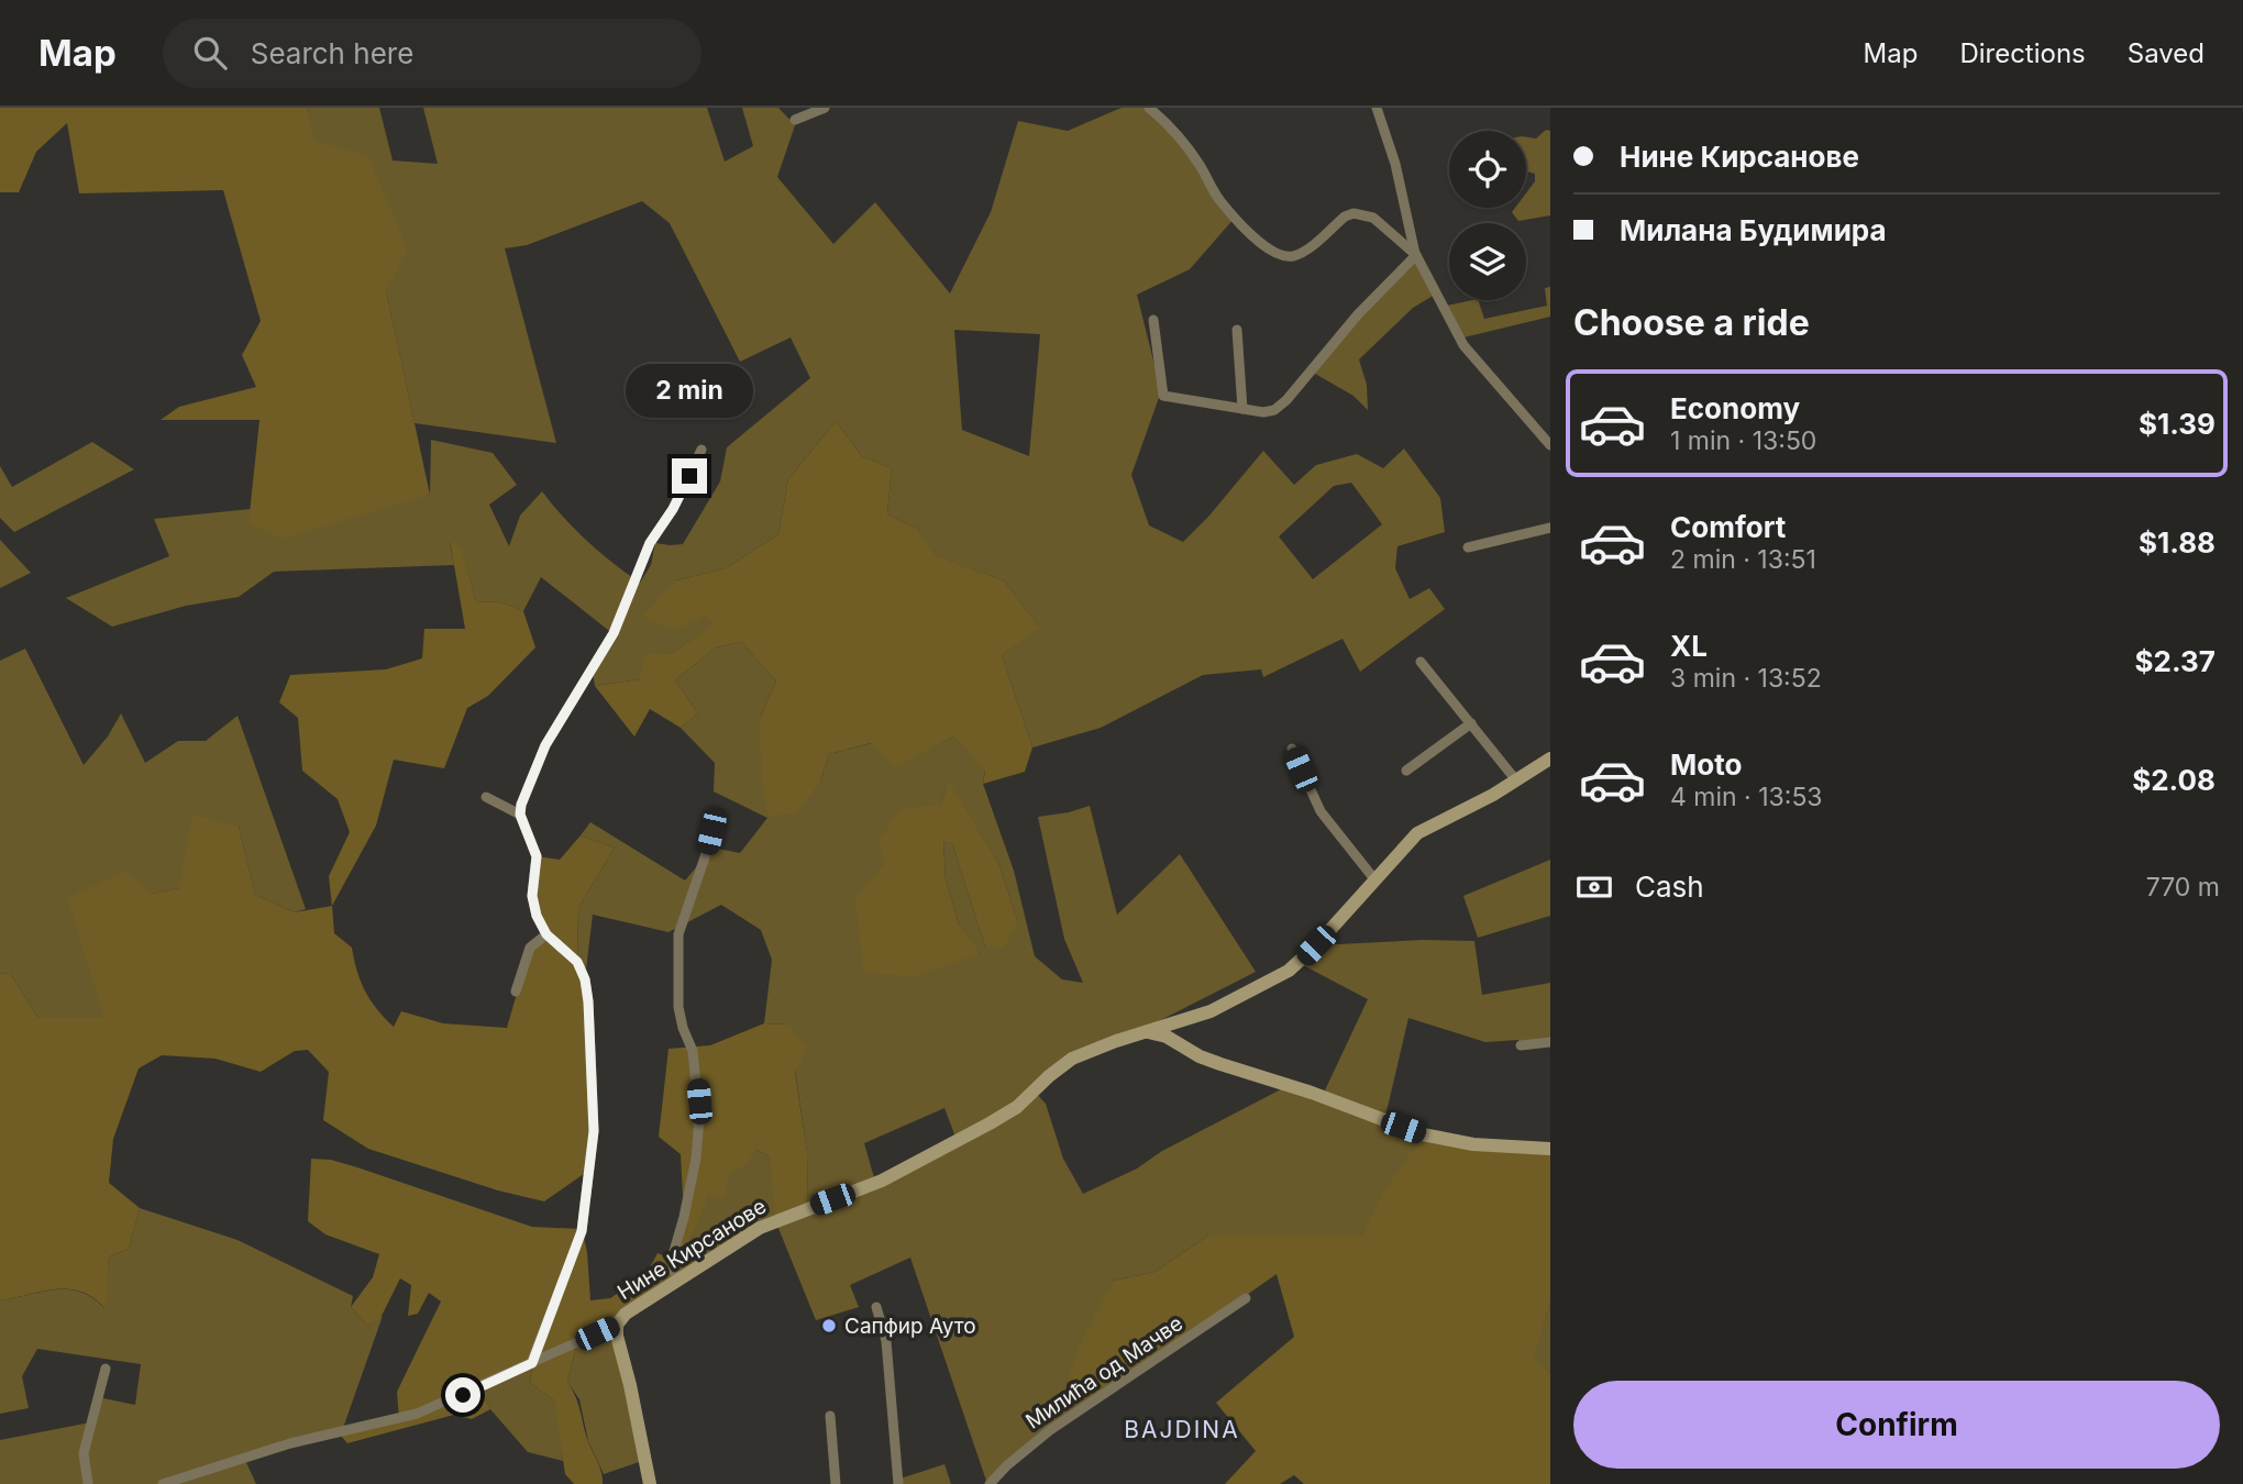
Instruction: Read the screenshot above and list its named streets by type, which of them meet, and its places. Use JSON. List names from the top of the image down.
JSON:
{
  "streets": {
    "street": ["Нине Кирсанове", "Милића од Мачве"]
  },
  "districts": ["BAJDINA"],
  "places": ["Сапфир Ауто"],
  "page": {
    "header": "Map",
    "search": "Search here",
    "nav": ["Map", "Directions", "Saved"],
    "banner": ["Нине Кирсанове", "Милана Будимира"],
    "heading": "Choose a ride",
    "bubble": "2 min",
    "list": [
      {
        "name": "Economy",
        "note": "1 min · 13:50",
        "value": "$1.39"
      },
      {
        "name": "Comfort",
        "note": "2 min · 13:51",
        "value": "$1.88"
      },
      {
        "name": "XL",
        "note": "3 min · 13:52",
        "value": "$2.37"
      },
      {
        "name": "Moto",
        "note": "4 min · 13:53",
        "value": "$2.08"
      }
    ],
    "pay": ["Cash", "770 m"],
    "buttons": "Confirm"
  }
}
